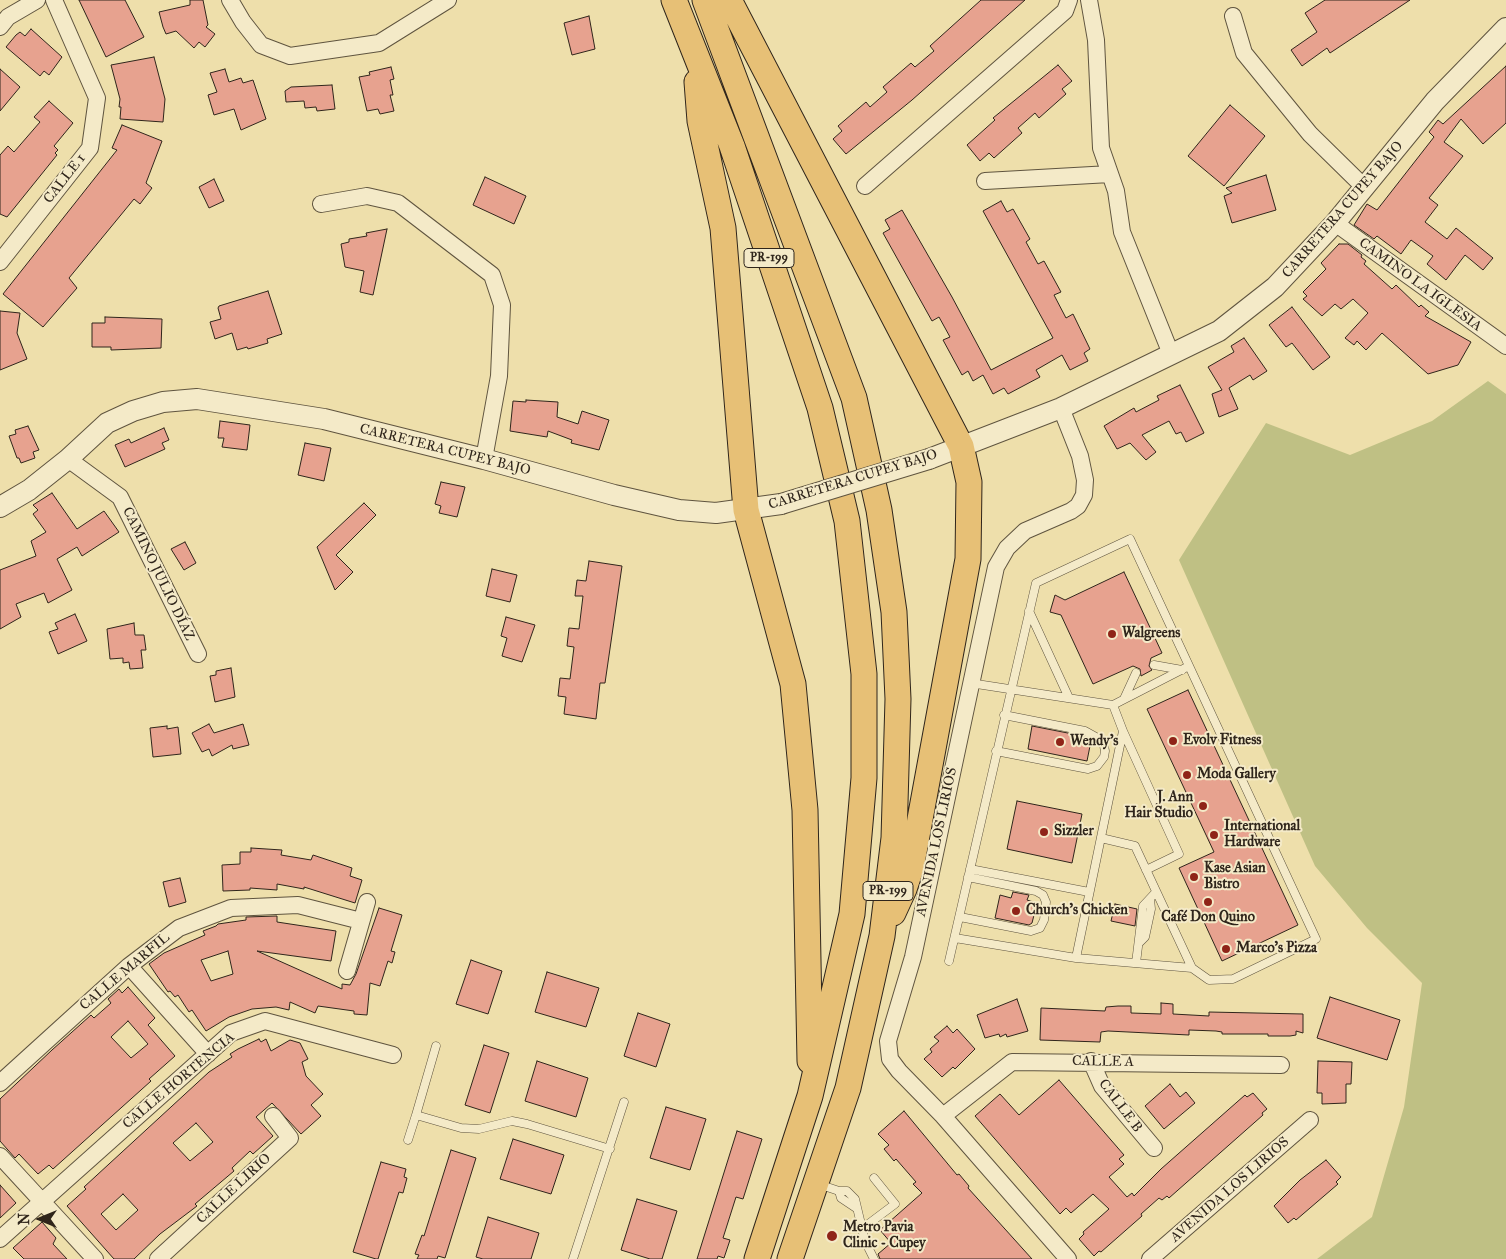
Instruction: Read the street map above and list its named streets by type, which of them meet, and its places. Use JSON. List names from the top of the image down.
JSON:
{
  "streets": {
    "main road": ["PR-199"],
    "street": [
      "CALLE 1",
      "CARRETERA CUPEY BAJO",
      "CAMINO LA IGLESIA",
      "CAMINO JULIO DÍAZ",
      "AVENIDA LOS LIRIOS",
      "CALLE MARFIL",
      "CALLE A",
      "CALLE HORTENCIA",
      "CALLE B",
      "CALLE LIRIO"
    ]
  },
  "crossings": [
    ["CARRETERA CUPEY BAJO", "CAMINO LA IGLESIA"],
    ["CARRETERA CUPEY BAJO", "CAMINO JULIO DÍAZ"],
    ["CARRETERA CUPEY BAJO", "AVENIDA LOS LIRIOS"],
    ["AVENIDA LOS LIRIOS", "CALLE A"],
    ["CALLE A", "CALLE B"]
  ],
  "places": [
    "Walgreens",
    "Evolv Fitness",
    "Wendy's",
    "Moda Gallery",
    "J. Ann Hair Studio",
    "Sizzler",
    "International Hardware",
    "Kase Asian Bistro",
    "Café Don Quino",
    "Church's Chicken",
    "Marco's Pizza",
    "Metro Pavia Clinic - Cupey"
  ],
  "north": "left"
}
